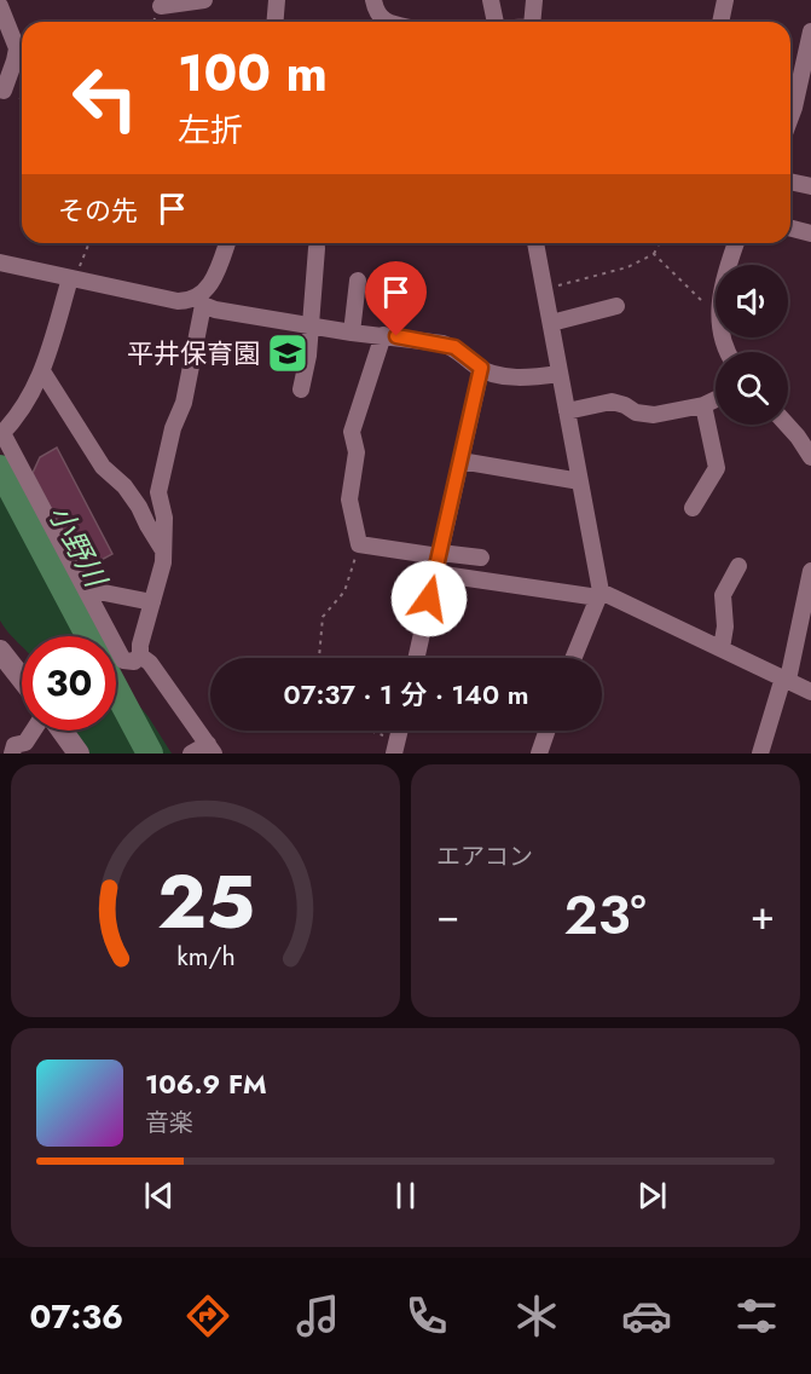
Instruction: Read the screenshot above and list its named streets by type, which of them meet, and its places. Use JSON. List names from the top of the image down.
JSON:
{
  "water": ["小野川"],
  "places": {
    "school or university": ["平井保育園"]
  },
  "page": {
    "turn": ["100 m", "左折"],
    "then": "その先",
    "limit": "30",
    "trip": "07:37 · 1 分 · 140 m",
    "tile": "エアコン",
    "heat": ["−", "23°", "+"],
    "song": ["106.9 FM", "音楽"],
    "tabs": "07:36",
    "gauge": ["25", "km/h"]
  }
}
